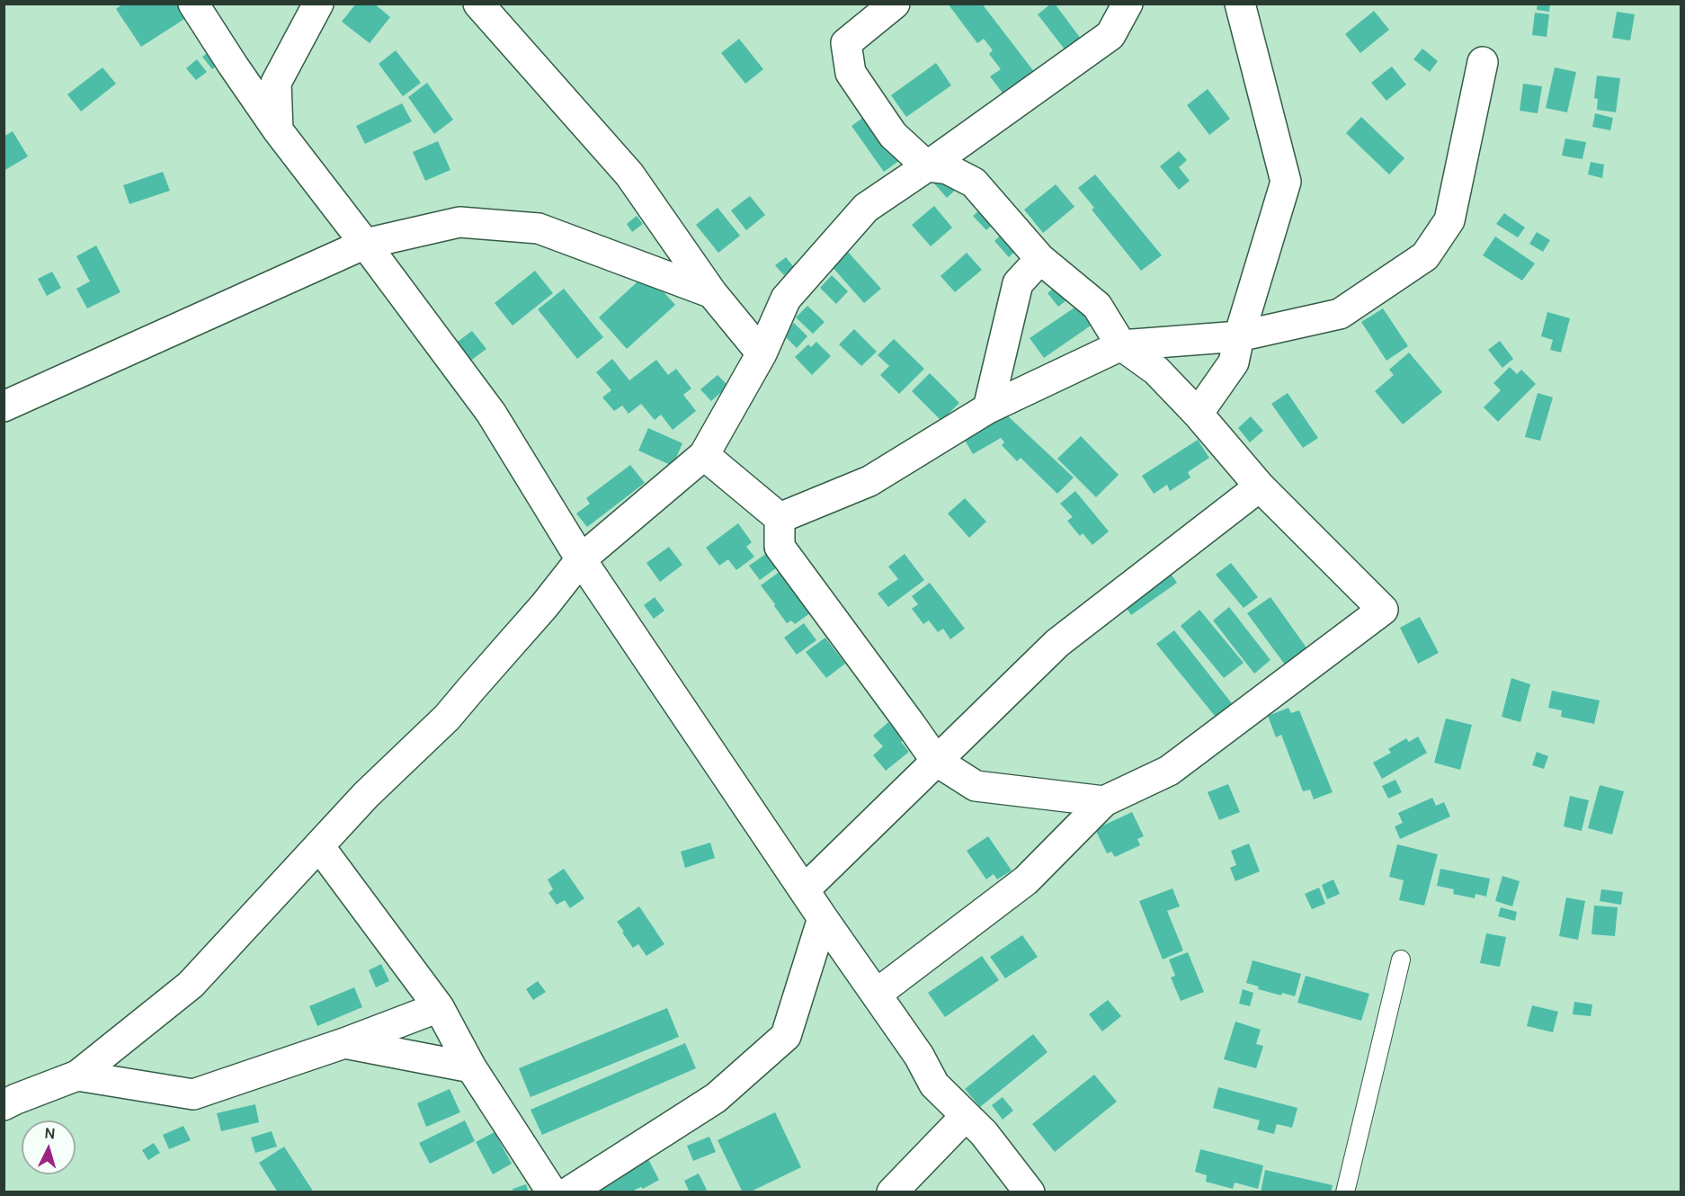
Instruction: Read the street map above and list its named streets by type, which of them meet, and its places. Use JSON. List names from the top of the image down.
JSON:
{
  "north": "top"
}
